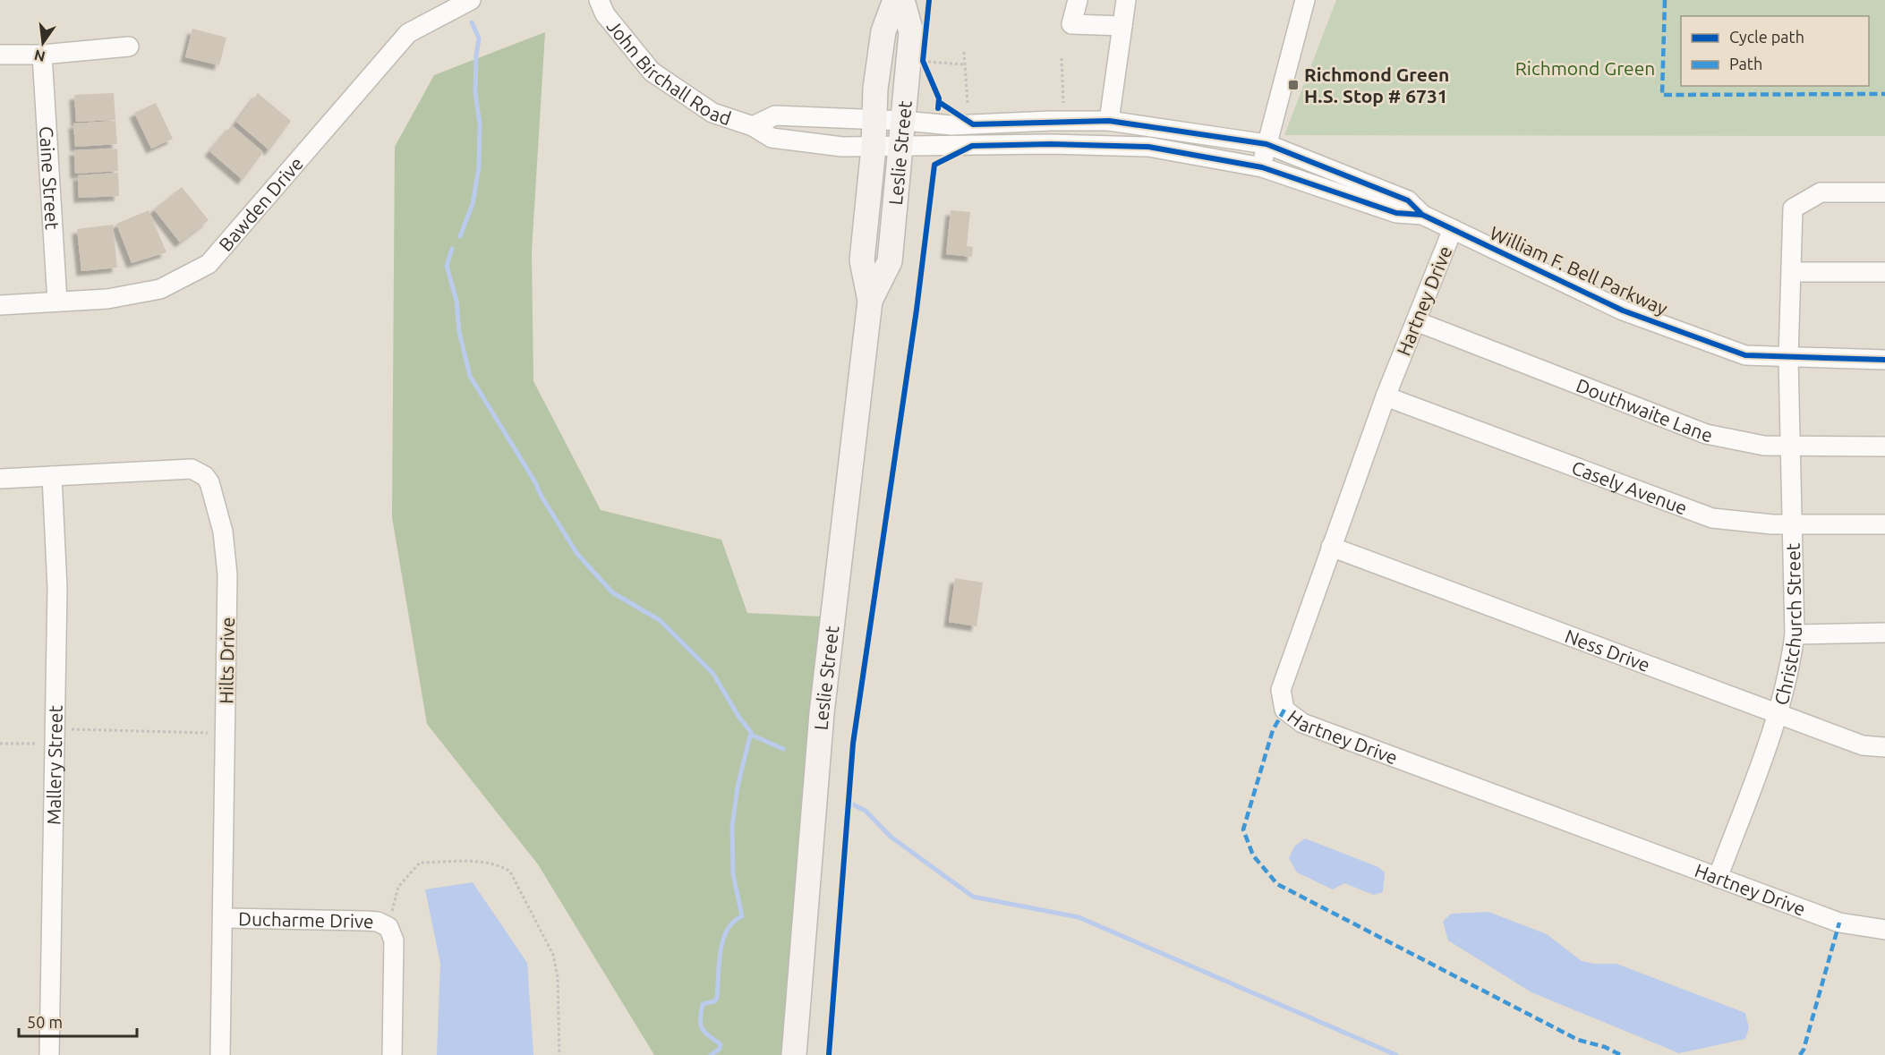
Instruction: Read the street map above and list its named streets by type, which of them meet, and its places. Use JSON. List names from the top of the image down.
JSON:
{
  "streets": {
    "main road": ["Leslie Street"],
    "street": [
      "John Birchall Road",
      "Caine Street",
      "Bawden Drive",
      "William F. Bell Parkway",
      "Hartney Drive",
      "Douthwaite Lane",
      "Casely Avenue",
      "Christchurch Street",
      "Ness Drive",
      "Hilts Drive",
      "Mallery Street",
      "Ducharme Drive"
    ]
  },
  "crossings": [
    ["John Birchall Road", "Leslie Street"],
    ["John Birchall Road", "William F. Bell Parkway"],
    ["Leslie Street", "William F. Bell Parkway"],
    ["Caine Street", "Bawden Drive"],
    ["William F. Bell Parkway", "Hartney Drive"],
    ["William F. Bell Parkway", "Christchurch Street"],
    ["Hartney Drive", "Douthwaite Lane"],
    ["Hartney Drive", "Casely Avenue"],
    ["Hartney Drive", "Christchurch Street"],
    ["Hartney Drive", "Ness Drive"],
    ["Douthwaite Lane", "Christchurch Street"],
    ["Casely Avenue", "Christchurch Street"],
    ["Christchurch Street", "Ness Drive"],
    ["Hilts Drive", "Mallery Street"],
    ["Hilts Drive", "Ducharme Drive"]
  ],
  "parks": ["Richmond Green"],
  "places": {
    "transit": ["Richmond Green H.S. Stop # 6731"]
  },
  "legend": ["Cycle path", "Path"],
  "scale_bar": "50 m",
  "north": "bottom"
}
